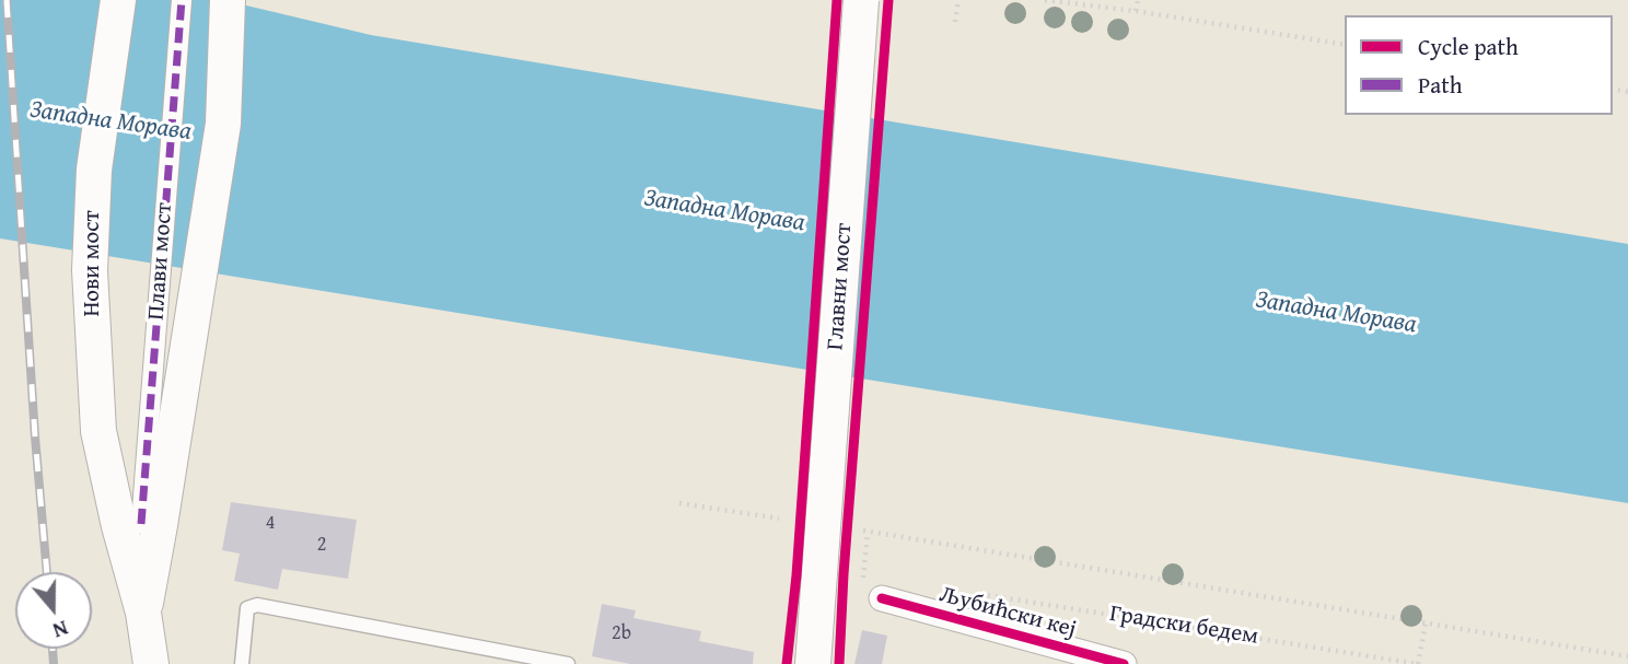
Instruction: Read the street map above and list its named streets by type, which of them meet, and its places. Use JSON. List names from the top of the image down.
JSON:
{
  "streets": {
    "main road": ["Нови мост", "Главни мост"],
    "street": ["Плави мост", "Љубићски кеј"],
    "path": ["Градски бедем"]
  },
  "crossings": [
    ["Плави мост", "Нови мост"]
  ],
  "water": ["Западна Морава"],
  "house_numbers": ["4", "2", "2b"],
  "legend": ["Cycle path", "Path"],
  "north": "bottom"
}
